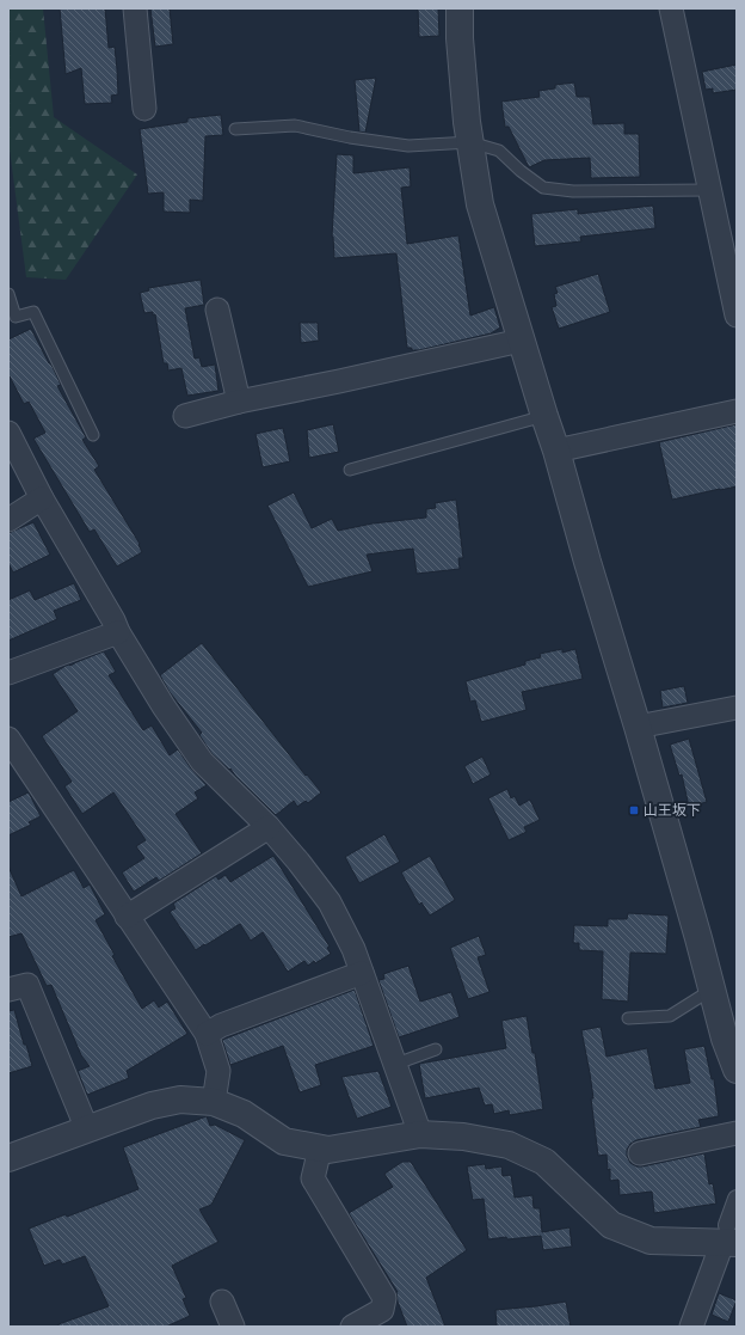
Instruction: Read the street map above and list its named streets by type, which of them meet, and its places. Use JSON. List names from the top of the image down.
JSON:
{
  "places": {
    "transit": ["山王坂下"]
  }
}
